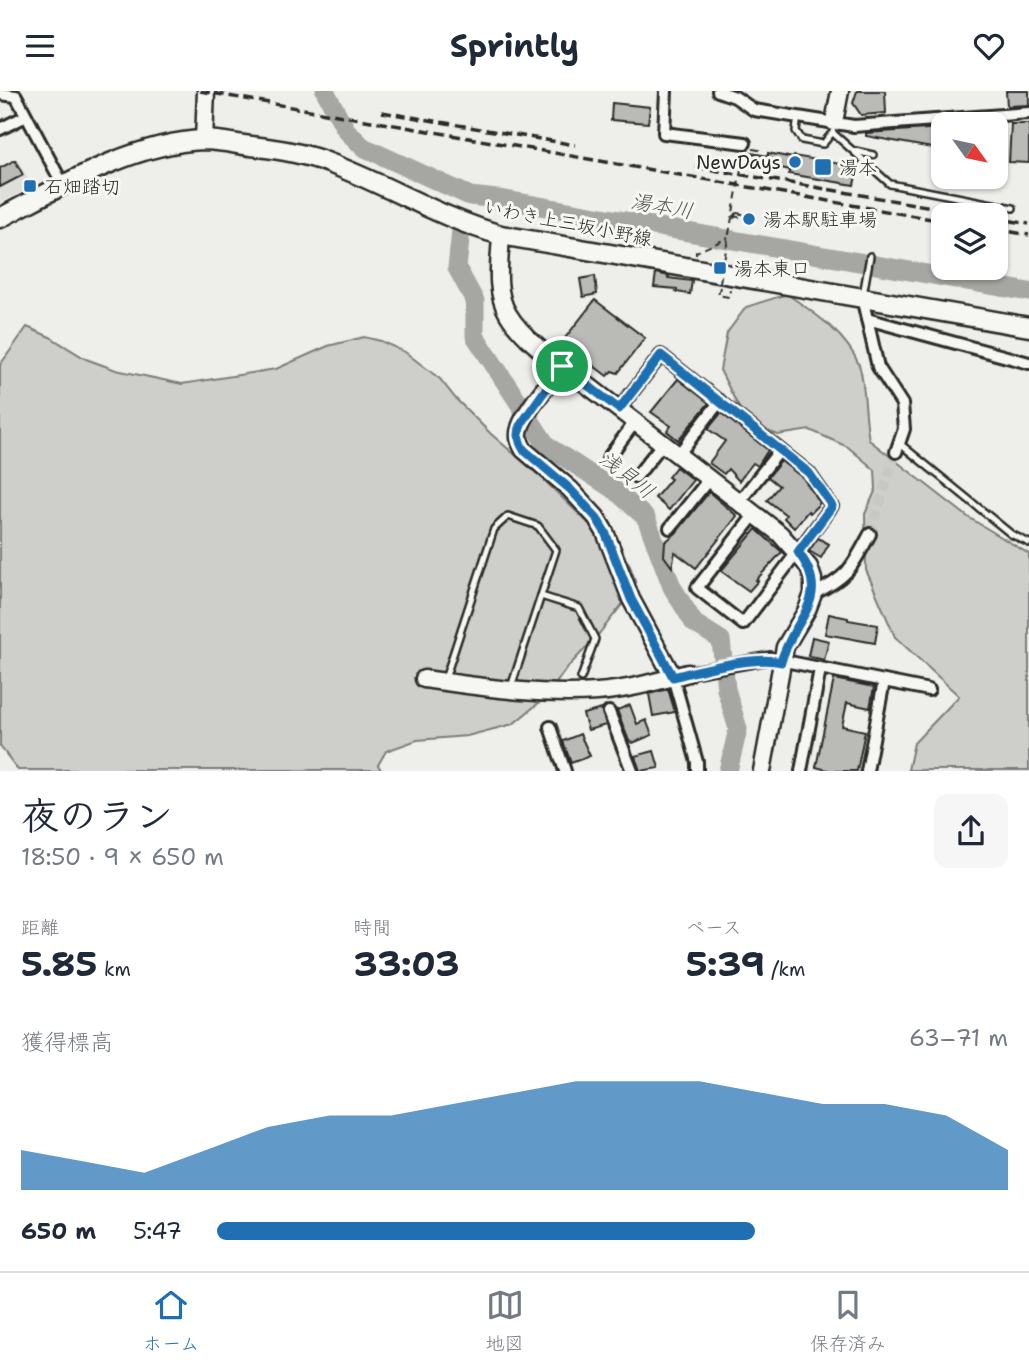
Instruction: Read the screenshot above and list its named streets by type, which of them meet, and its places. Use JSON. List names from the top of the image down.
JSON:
{
  "streets": {
    "main road": ["いわき上三坂小野線"]
  },
  "water": ["湯本川", "浅貝川"],
  "places": {
    "other": ["NewDays", "湯本駅駐車場"],
    "transit": ["湯本", "石畑踏切", "湯本東口"]
  },
  "north": "bottom right",
  "page": {
    "header": "Sprintly",
    "heading": ["夜のラン", "18:50 · 9 × 650 m"],
    "stats": [
      ["距離", "5.85 km"],
      ["時間", "33:03"],
      ["ペース", "5:39 /km"]
    ],
    "chart": ["獲得標高", "63–71 m"],
    "list": [
      {
        "name": "650 m",
        "note": "5:47"
      }
    ],
    "tabs": ["ホーム", "地図", "保存済み"]
  }
}
